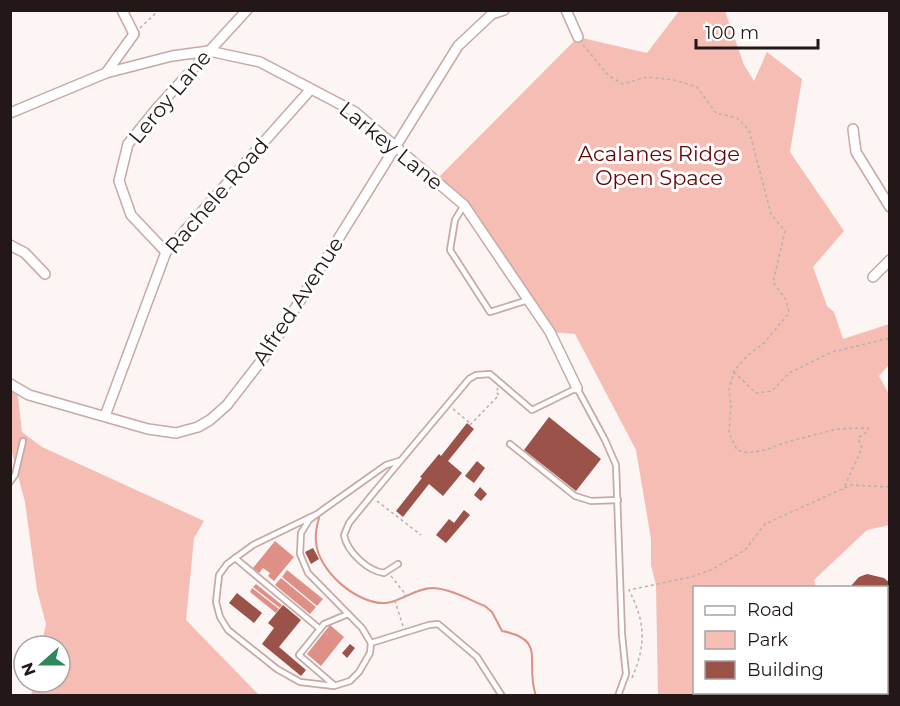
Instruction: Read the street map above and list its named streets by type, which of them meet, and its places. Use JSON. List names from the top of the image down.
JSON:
{
  "streets": {
    "street": [
      "Leroy Lane",
      "Larkey Lane",
      "Rachele Road",
      "Alfred Avenue"
    ]
  },
  "crossings": [
    ["Leroy Lane", "Larkey Lane"],
    ["Leroy Lane", "Rachele Road"],
    ["Larkey Lane", "Rachele Road"],
    ["Larkey Lane", "Alfred Avenue"],
    ["Rachele Road", "Alfred Avenue"]
  ],
  "parks": ["Acalanes Ridge Open Space"],
  "legend": ["Road", "Park", "Building"],
  "scale_bar": "100 m",
  "north": "left"
}
